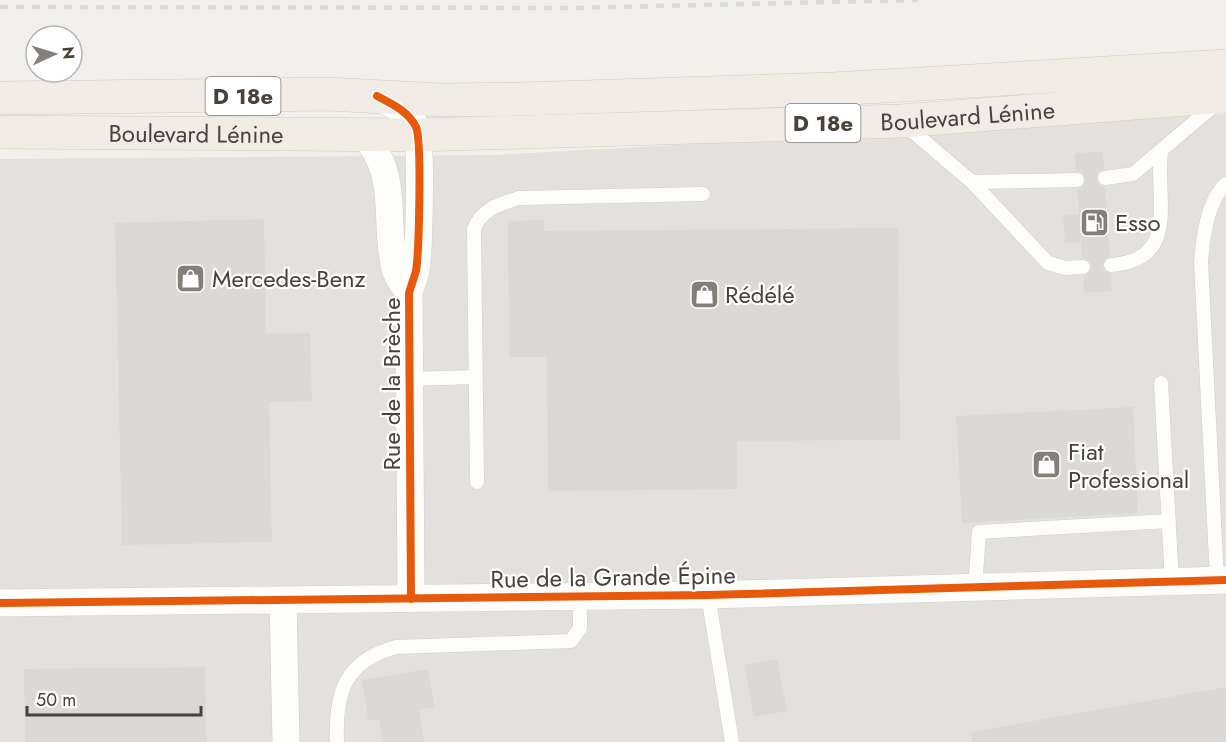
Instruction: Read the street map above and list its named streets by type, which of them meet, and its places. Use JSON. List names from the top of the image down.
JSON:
{
  "streets": {
    "main road": ["D 18e", "Boulevard Lénine"],
    "street": ["Rue de la Brèche", "Rue de la Grande Épine"]
  },
  "crossings": [
    ["Boulevard Lénine", "Rue de la Brèche"],
    ["Rue de la Brèche", "Rue de la Grande Épine"]
  ],
  "places": {
    "fuel station": ["Esso"],
    "shop": ["Mercedes-Benz", "Rédélé", "Fiat Professional"]
  },
  "scale_bar": "50 m",
  "north": "right"
}
